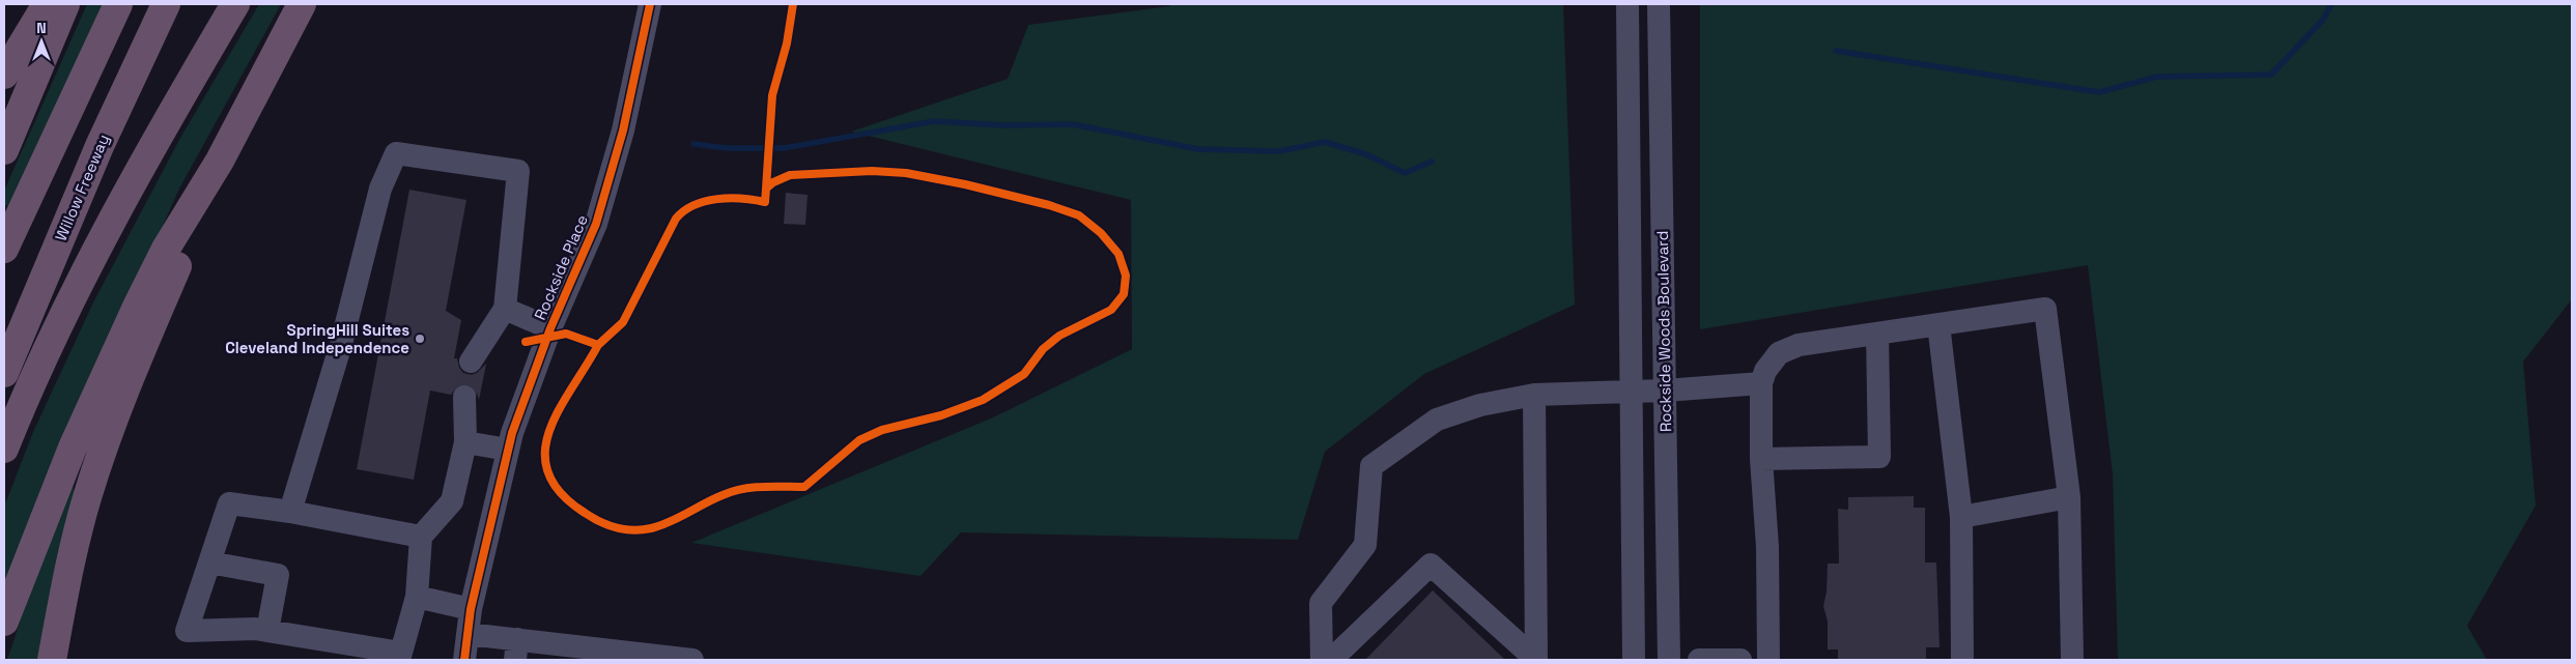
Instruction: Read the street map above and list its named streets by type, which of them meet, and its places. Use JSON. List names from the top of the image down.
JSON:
{
  "streets": {
    "highway": ["Willow Freeway"],
    "street": ["Rockside Place", "Rockside Woods Boulevard"]
  },
  "places": ["SpringHill Suites Cleveland Independence"],
  "north": "top"
}
